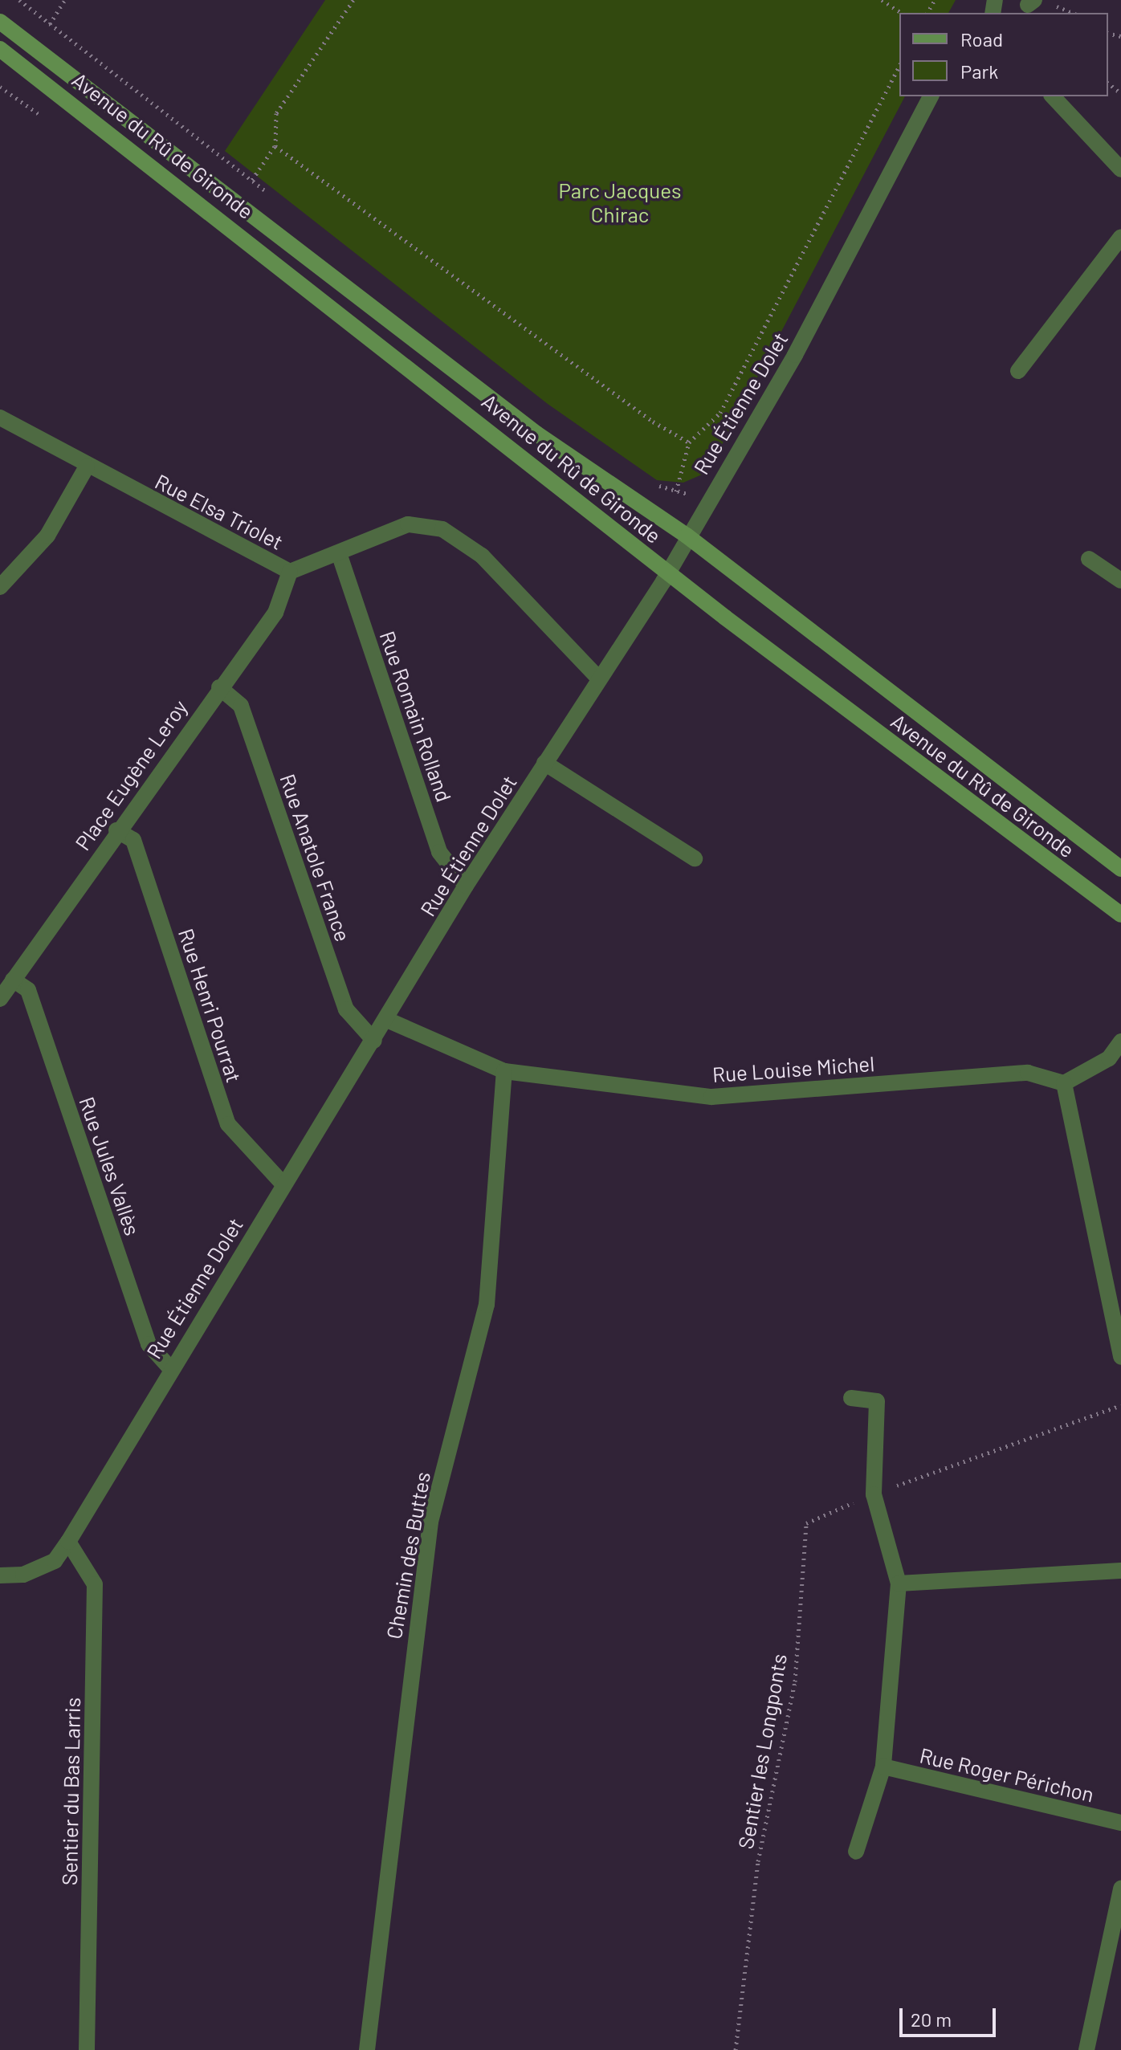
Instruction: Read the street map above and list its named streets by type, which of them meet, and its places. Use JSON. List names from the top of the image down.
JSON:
{
  "streets": {
    "main road": ["Avenue du Rû de Gironde"],
    "street": [
      "Rue Étienne Dolet",
      "Rue Elsa Triolet",
      "Rue Romain Rolland",
      "Place Eugène Leroy",
      "Rue Anatole France",
      "Rue Henri Pourrat",
      "Rue Louise Michel",
      "Rue Jules Vallès",
      "Chemin des Buttes",
      "Rue Roger Périchon",
      "Sentier du Bas Larris"
    ],
    "path": ["Sentier les Longponts"]
  },
  "crossings": [
    ["Avenue du Rû de Gironde", "Rue Étienne Dolet"],
    ["Rue Étienne Dolet", "Rue Elsa Triolet"],
    ["Rue Étienne Dolet", "Rue Romain Rolland"],
    ["Rue Étienne Dolet", "Rue Anatole France"],
    ["Rue Étienne Dolet", "Rue Henri Pourrat"],
    ["Rue Étienne Dolet", "Rue Louise Michel"],
    ["Rue Étienne Dolet", "Rue Jules Vallès"],
    ["Rue Étienne Dolet", "Sentier du Bas Larris"],
    ["Rue Elsa Triolet", "Rue Romain Rolland"],
    ["Rue Elsa Triolet", "Place Eugène Leroy"],
    ["Place Eugène Leroy", "Rue Anatole France"],
    ["Place Eugène Leroy", "Rue Henri Pourrat"],
    ["Place Eugène Leroy", "Rue Jules Vallès"],
    ["Rue Louise Michel", "Chemin des Buttes"]
  ],
  "parks": ["Parc Jacques Chirac"],
  "legend": ["Road", "Park"],
  "scale_bar": "20 m"
}
